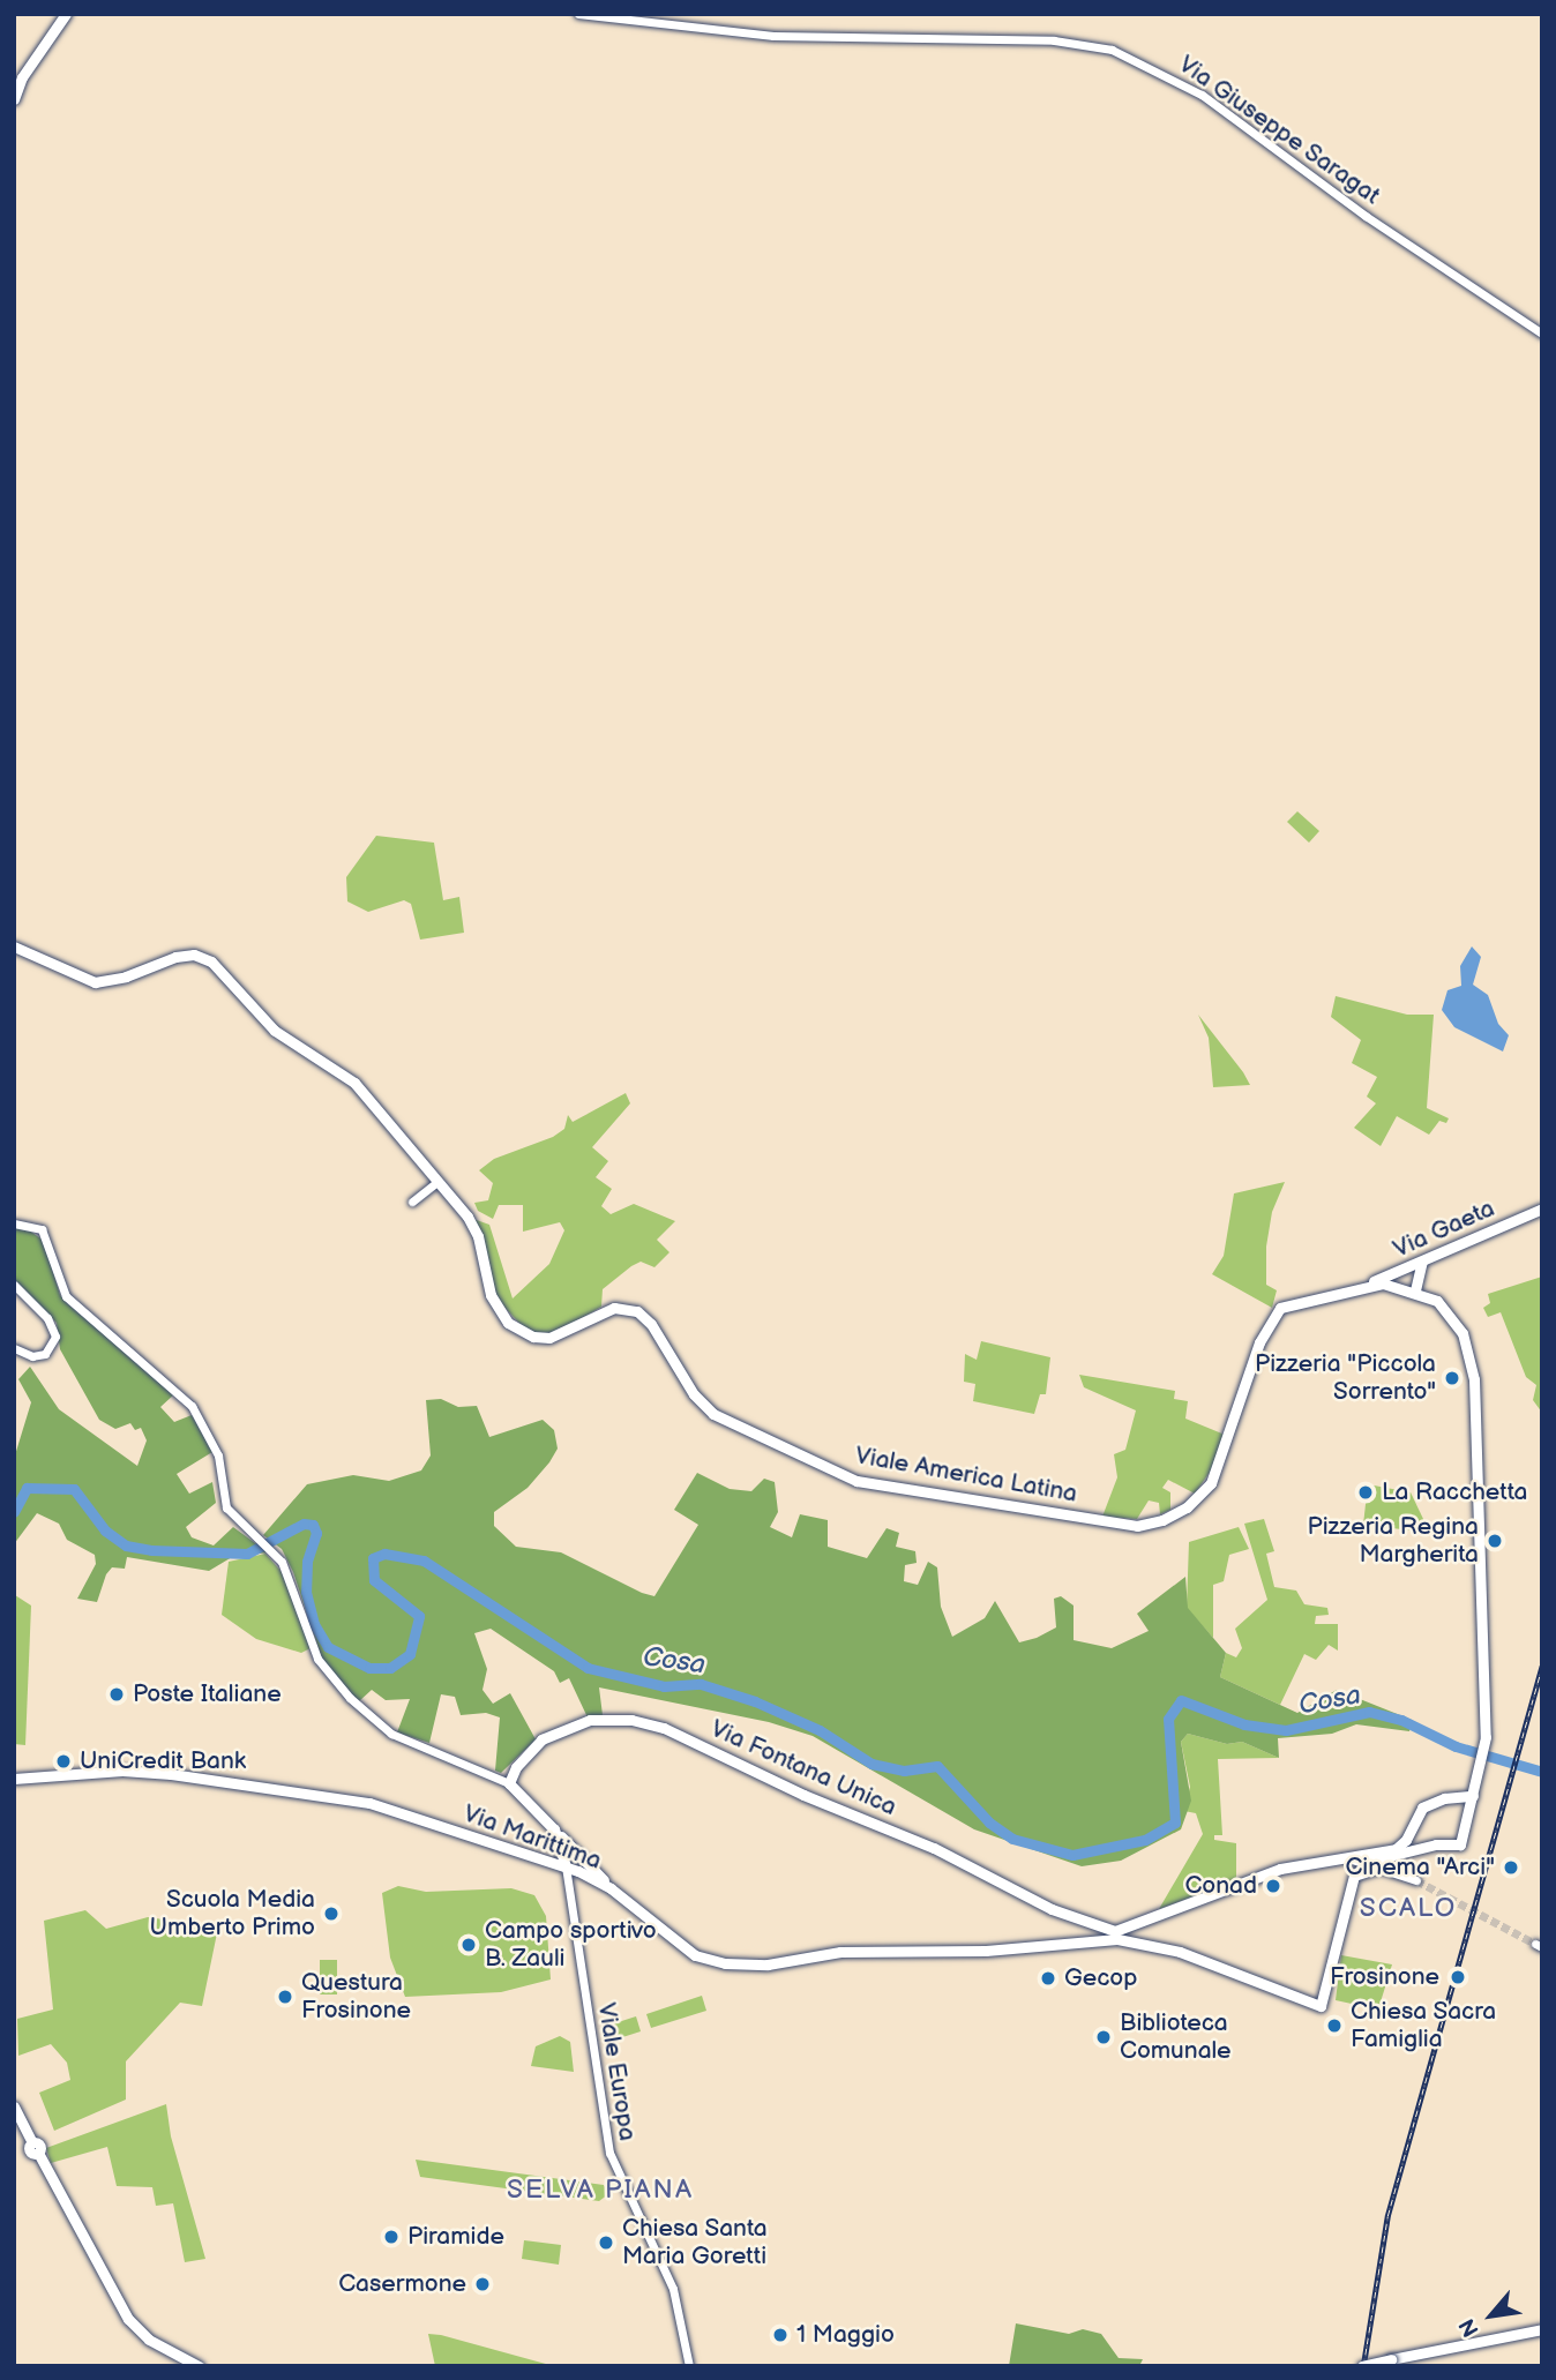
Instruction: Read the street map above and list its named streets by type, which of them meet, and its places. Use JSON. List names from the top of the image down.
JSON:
{
  "streets": {
    "main road": [
      "Via Gaeta",
      "Viale America Latina",
      "Via Fontana Unica",
      "Via Marittima"
    ],
    "street": ["Via Giuseppe Saragat", "Viale Europa"]
  },
  "crossings": [
    ["Via Gaeta", "Viale America Latina"],
    ["Via Marittima", "Viale Europa"]
  ],
  "districts": ["SCALO", "SELVA PIANA"],
  "water": ["Cosa"],
  "places": [
    "Pizzeria \"Piccola Sorrento\"",
    "La Racchetta",
    "Pizzeria Regina Margherita",
    "Poste Italiane",
    "UniCredit Bank",
    "Cinema \"Arci\"",
    "Conad",
    "Scuola Media Umberto Primo",
    "Campo sportivo B. Zauli",
    "Frosinone",
    "Gecop",
    "Questura Frosinone",
    "Chiesa Sacra Famiglia",
    "Biblioteca Comunale",
    "Piramide",
    "Chiesa Santa Maria Goretti",
    "Casermone",
    "1 Maggio"
  ],
  "north": "bottom left"
}
